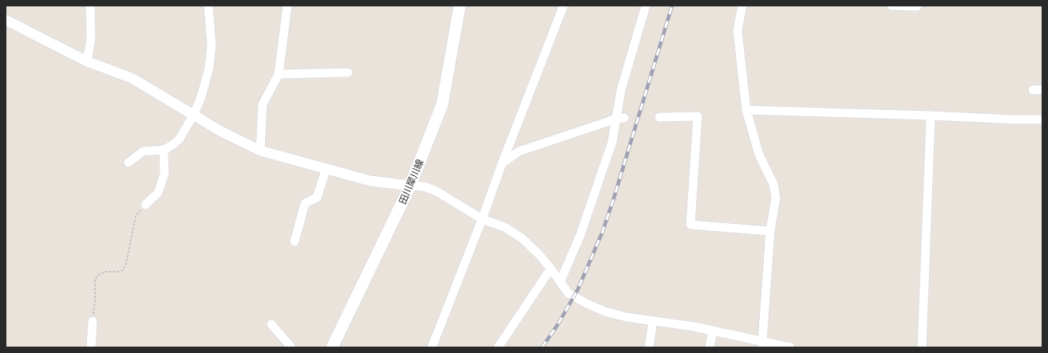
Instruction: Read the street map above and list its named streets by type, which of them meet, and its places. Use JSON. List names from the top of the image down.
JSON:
{
  "streets": {
    "main road": ["田川犀川線"]
  }
}
